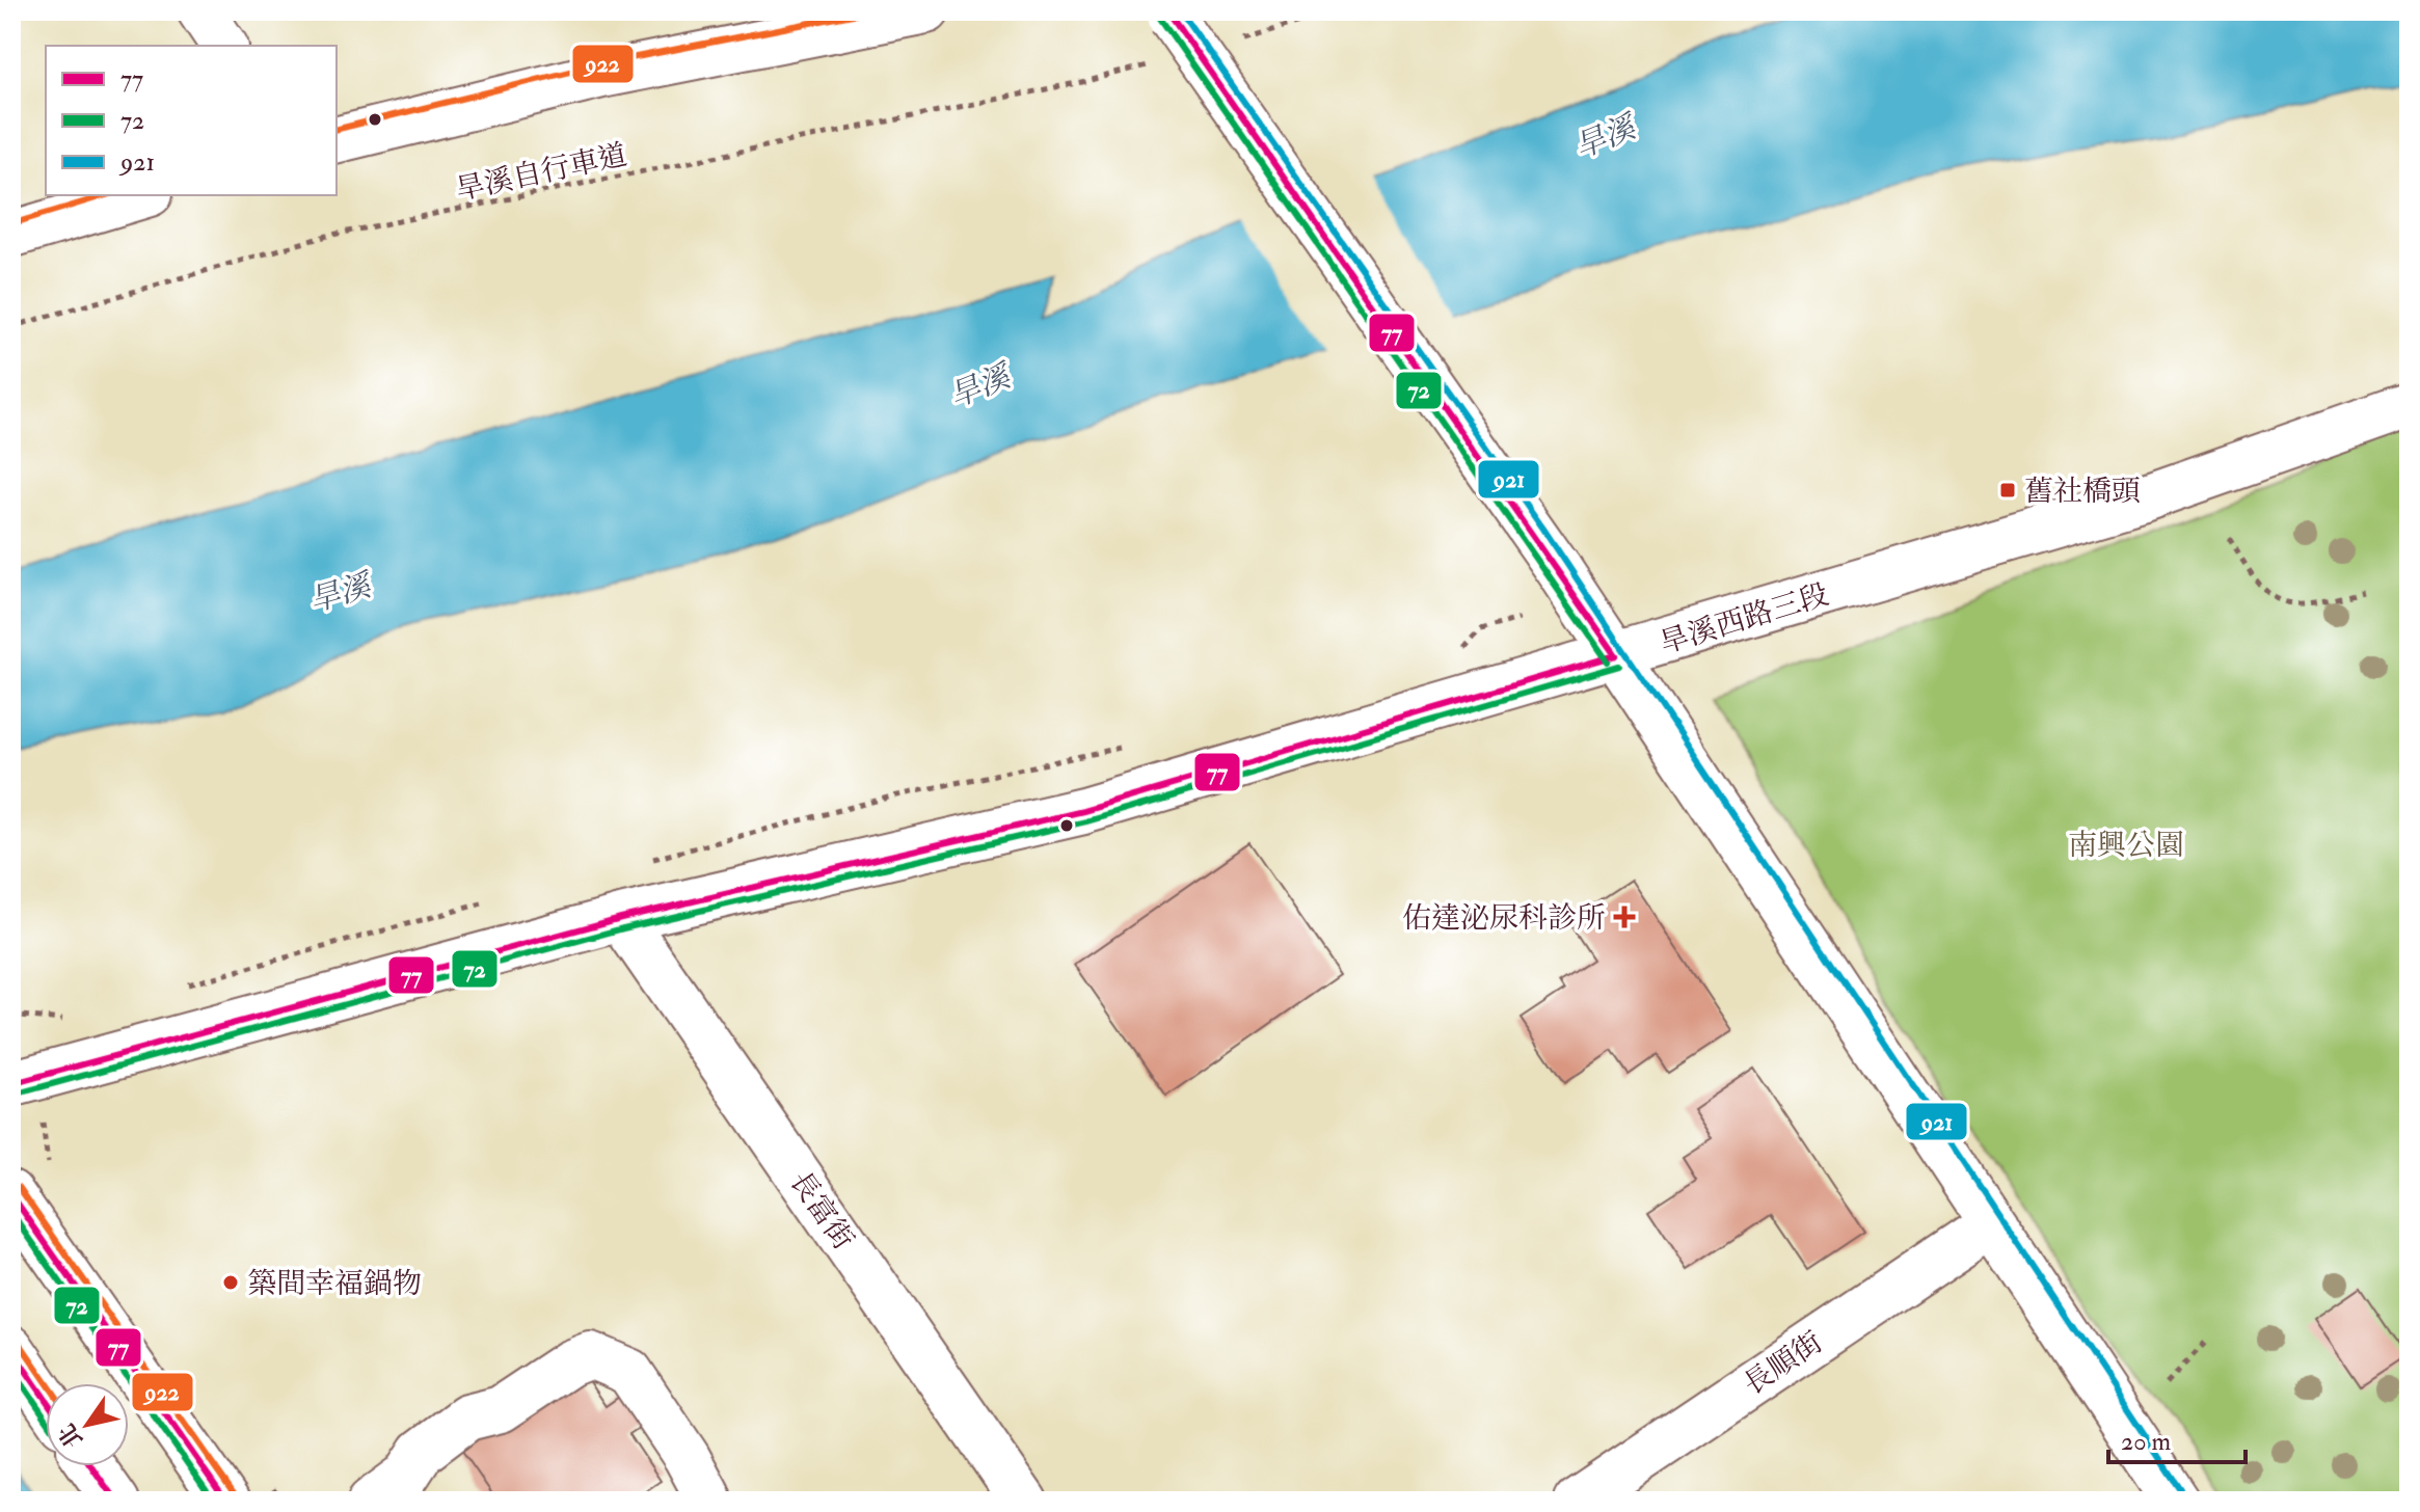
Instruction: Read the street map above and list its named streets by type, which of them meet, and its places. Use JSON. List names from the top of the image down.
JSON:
{
  "streets": {
    "street": ["旱溪西路三段", "長富街", "長順街"],
    "path": ["旱溪自行車道"]
  },
  "crossings": [
    ["旱溪西路三段", "長富街"]
  ],
  "water": ["旱溪"],
  "parks": ["南興公園"],
  "places": {
    "transit": ["舊社橋頭"],
    "health": ["佑達泌尿科診所"],
    "other": ["築間幸福鍋物"]
  },
  "lines": [
    "transit line 77",
    "transit line 921",
    "transit line 922",
    "transit line 72"
  ],
  "legend": ["77", "72", "921"],
  "scale_bar": "20 m",
  "north": "bottom left"
}
